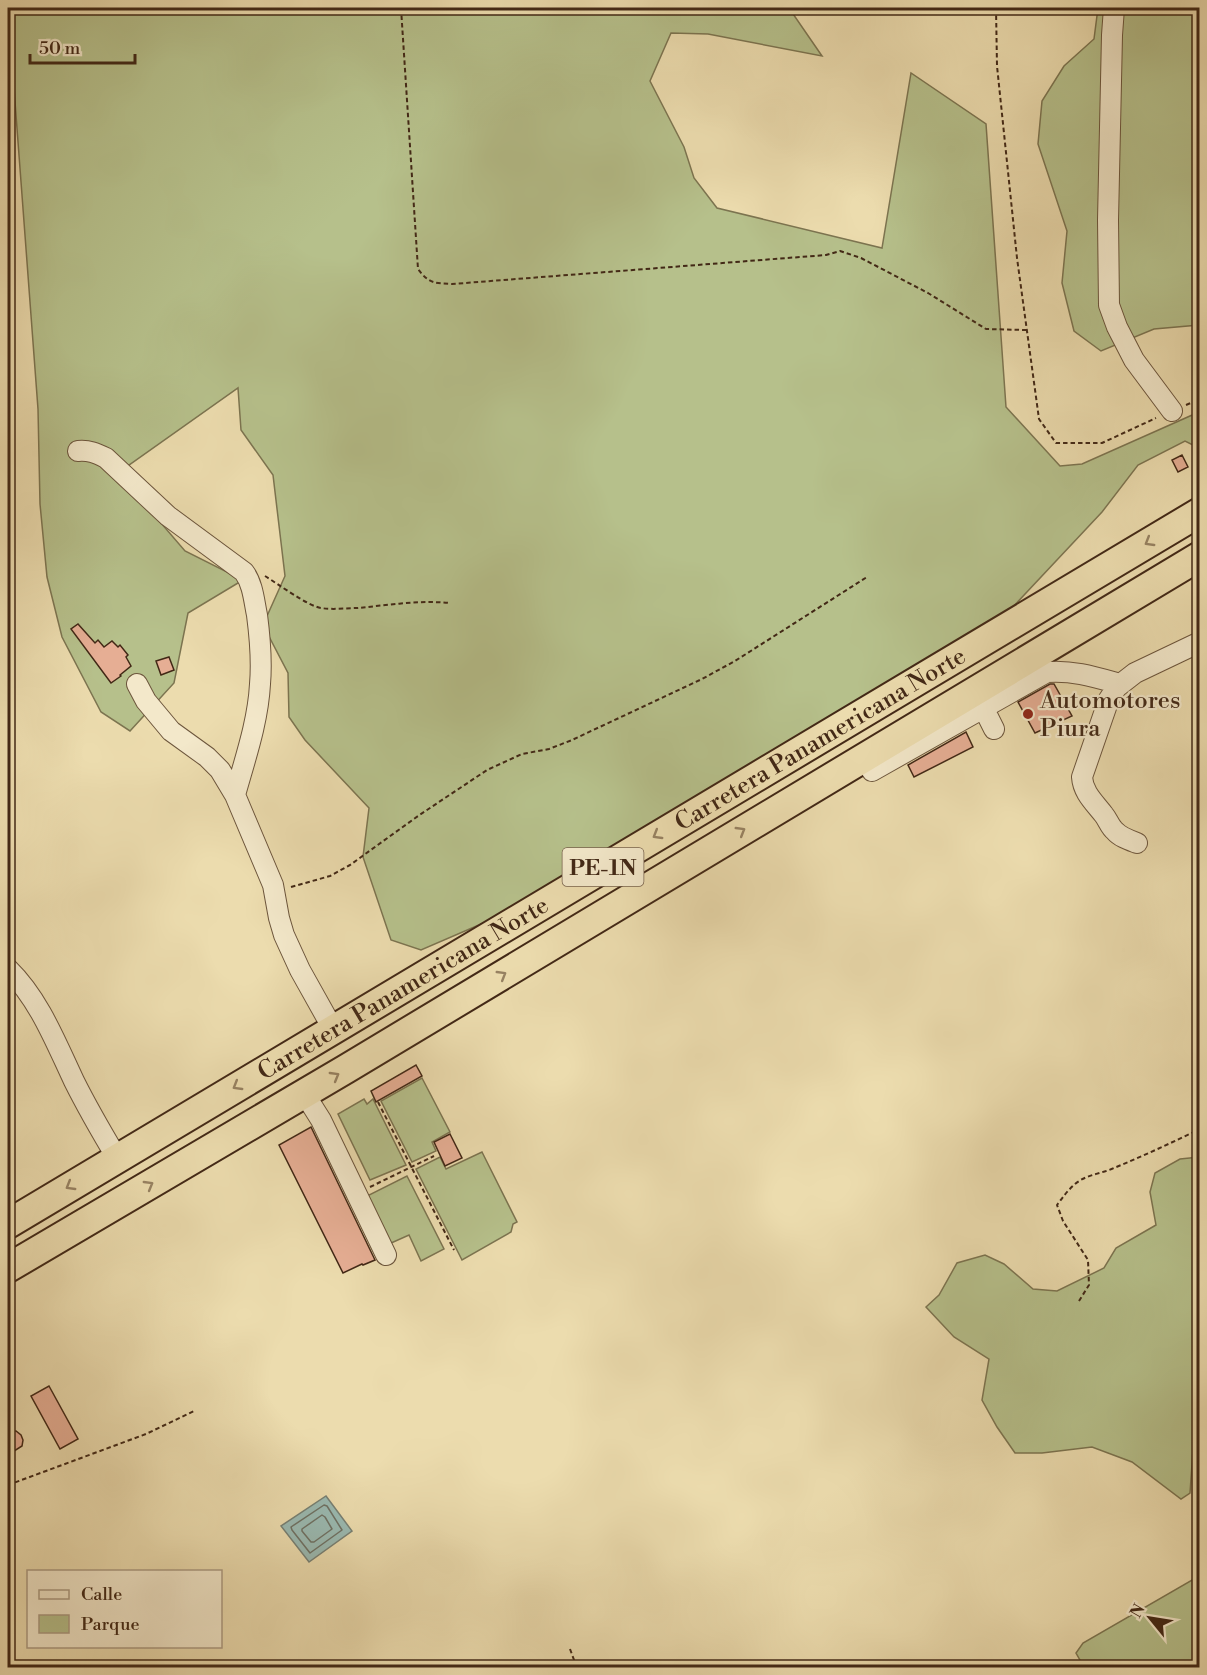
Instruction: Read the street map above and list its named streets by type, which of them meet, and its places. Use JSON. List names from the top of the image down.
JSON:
{
  "streets": {
    "highway": ["Carretera Panamericana Norte", "PE-1N"]
  },
  "places": ["Automotores Piura"],
  "legend": ["Calle", "Parque"],
  "scale_bar": "50 m",
  "north": "top left"
}
